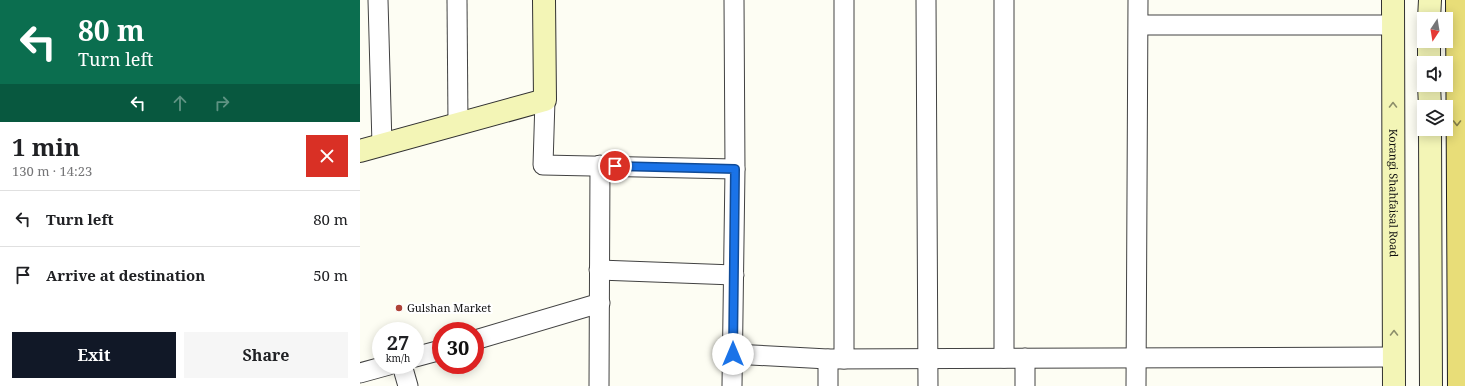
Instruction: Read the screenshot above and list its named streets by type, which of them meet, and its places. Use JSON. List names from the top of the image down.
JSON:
{
  "streets": {
    "main road": ["Korangi Shahfaisal Road"]
  },
  "places": ["Gulshan Market"],
  "north": "bottom",
  "page": {
    "turn": ["80 m", "Turn left"],
    "heading": ["1 min", "130 m · 14:23"],
    "list": [
      {
        "name": "Turn left",
        "value": "80 m"
      },
      {
        "name": "Arrive at destination",
        "value": "50 m"
      }
    ],
    "speed": "27 km/h",
    "limit": "30",
    "buttons": ["Exit", "Share"]
  }
}
